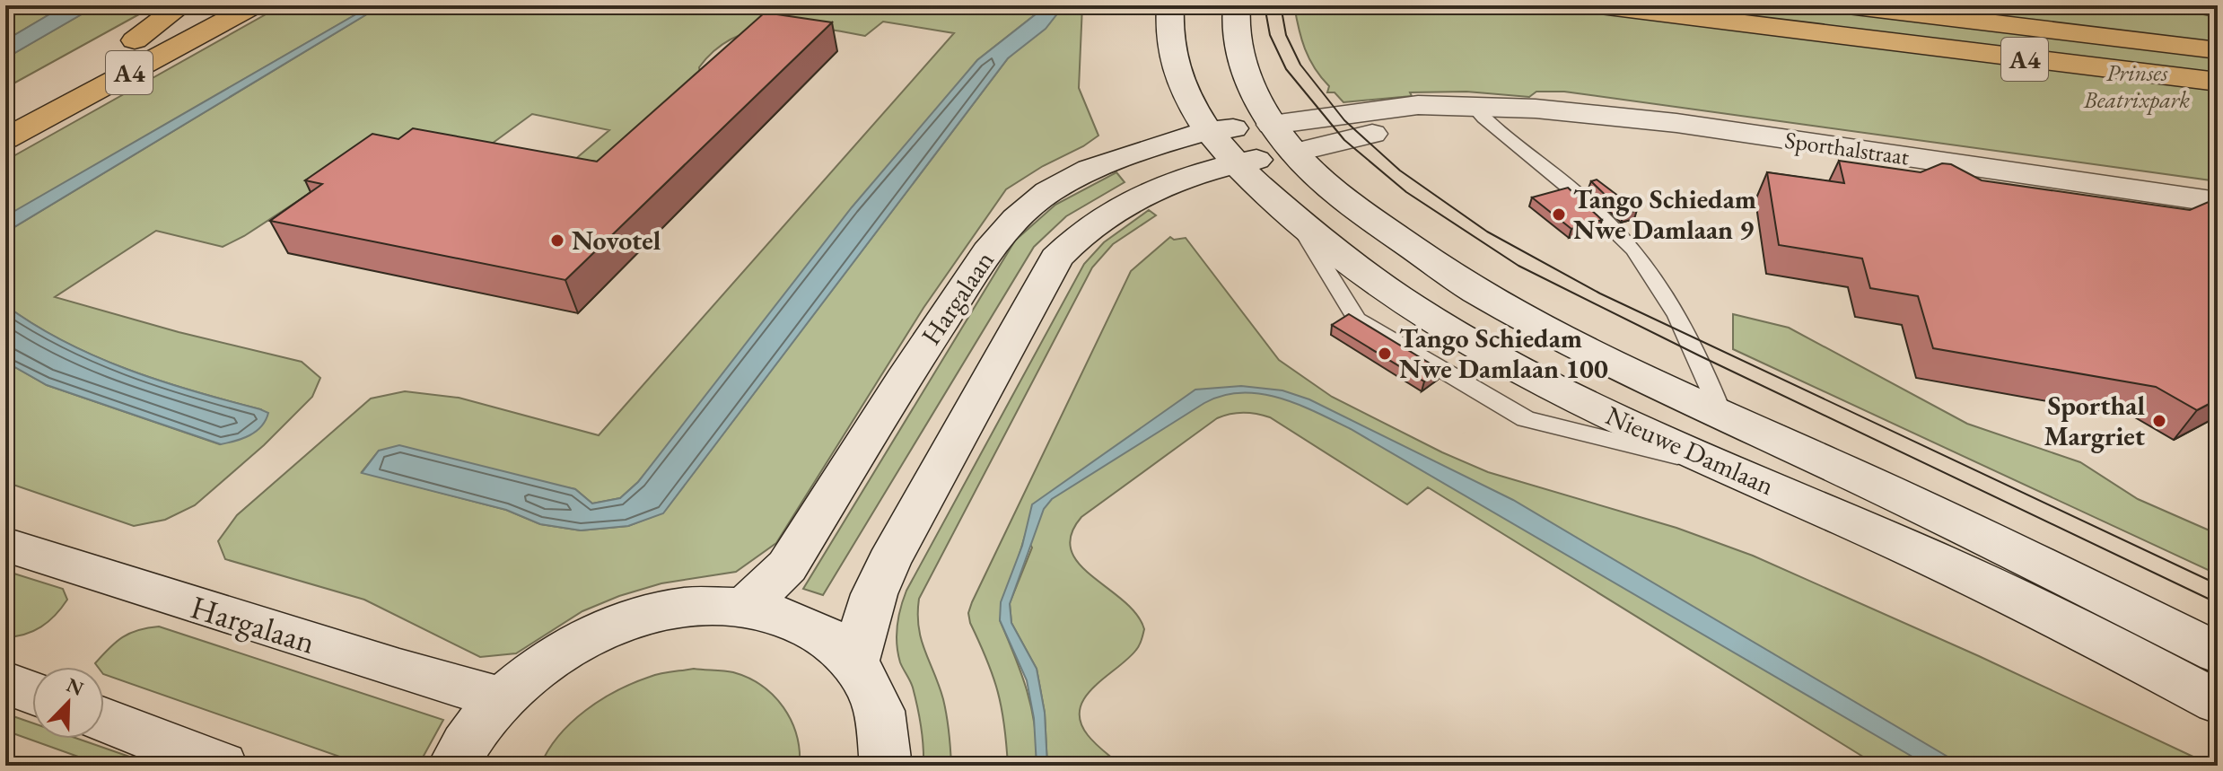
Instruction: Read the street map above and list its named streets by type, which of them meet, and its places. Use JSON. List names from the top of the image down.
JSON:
{
  "streets": {
    "highway": ["A4"],
    "main road": ["Sporthalstraat", "Hargalaan", "Nieuwe Damlaan"]
  },
  "crossings": [
    ["Sporthalstraat", "Hargalaan"],
    ["Sporthalstraat", "Nieuwe Damlaan"],
    ["Hargalaan", "Nieuwe Damlaan"]
  ],
  "parks": ["Prinses Beatrixpark"],
  "places": [
    "Tango Schiedam Nwe Damlaan 9",
    "Novotel",
    "Tango Schiedam Nwe Damlaan 100",
    "Sporthal Margriet"
  ],
  "north": "top right"
}
